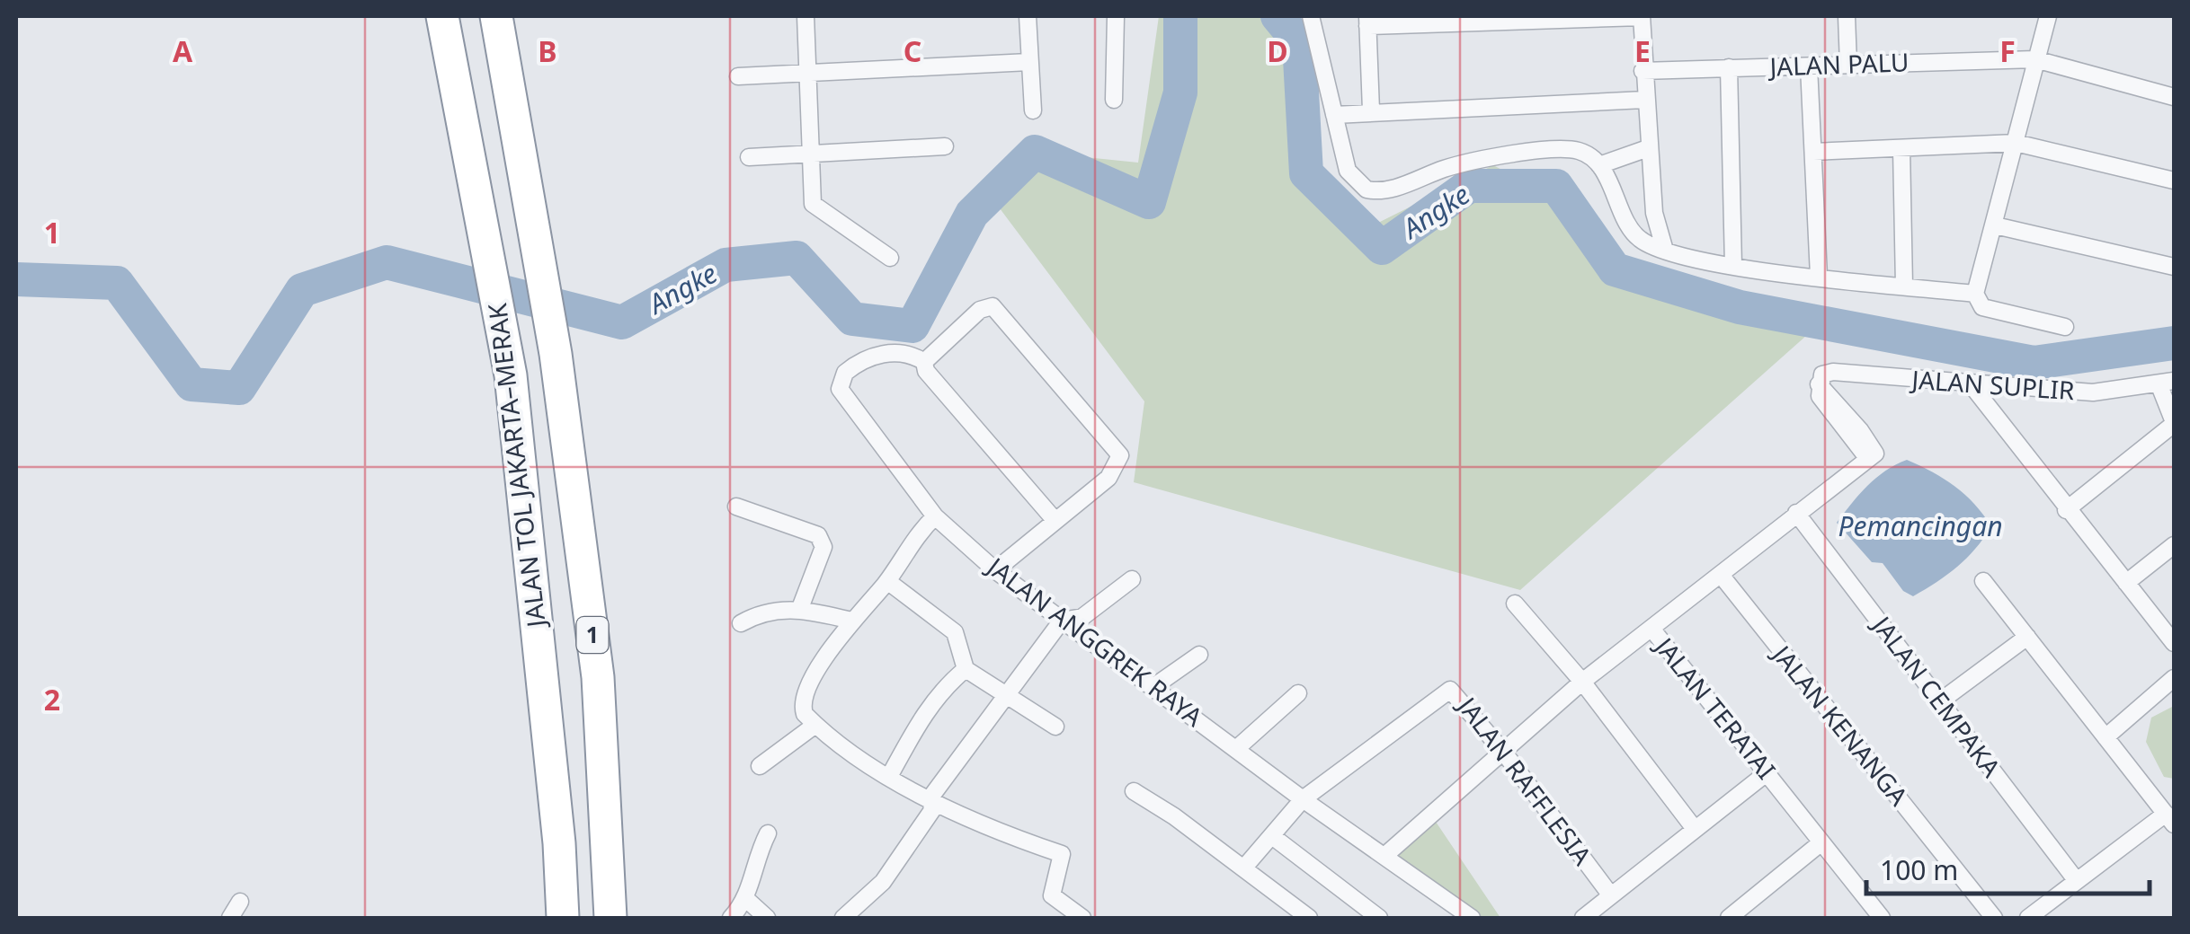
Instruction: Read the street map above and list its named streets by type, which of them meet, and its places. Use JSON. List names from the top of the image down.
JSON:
{
  "streets": {
    "highway": ["JALAN TOL JAKARTA–MERAK", "1"],
    "street": [
      "JALAN PALU",
      "JALAN SUPLIR",
      "JALAN ANGGREK RAYA",
      "JALAN CEMPAKA",
      "JALAN TERATAI",
      "JALAN KENANGA",
      "JALAN RAFFLESIA"
    ]
  },
  "crossings": [
    ["JALAN SUPLIR", "JALAN TERATAI"],
    ["JALAN ANGGREK RAYA", "JALAN RAFFLESIA"],
    ["JALAN CEMPAKA", "JALAN TERATAI"],
    ["JALAN TERATAI", "JALAN KENANGA"]
  ],
  "water": ["Angke", "Pemancingan"],
  "scale_bar": "100 m",
  "grid": {
    "columns": [
      "A",
      "B",
      "C",
      "D",
      "E",
      "F"
    ],
    "rows": ["1", "2"]
  }
}
